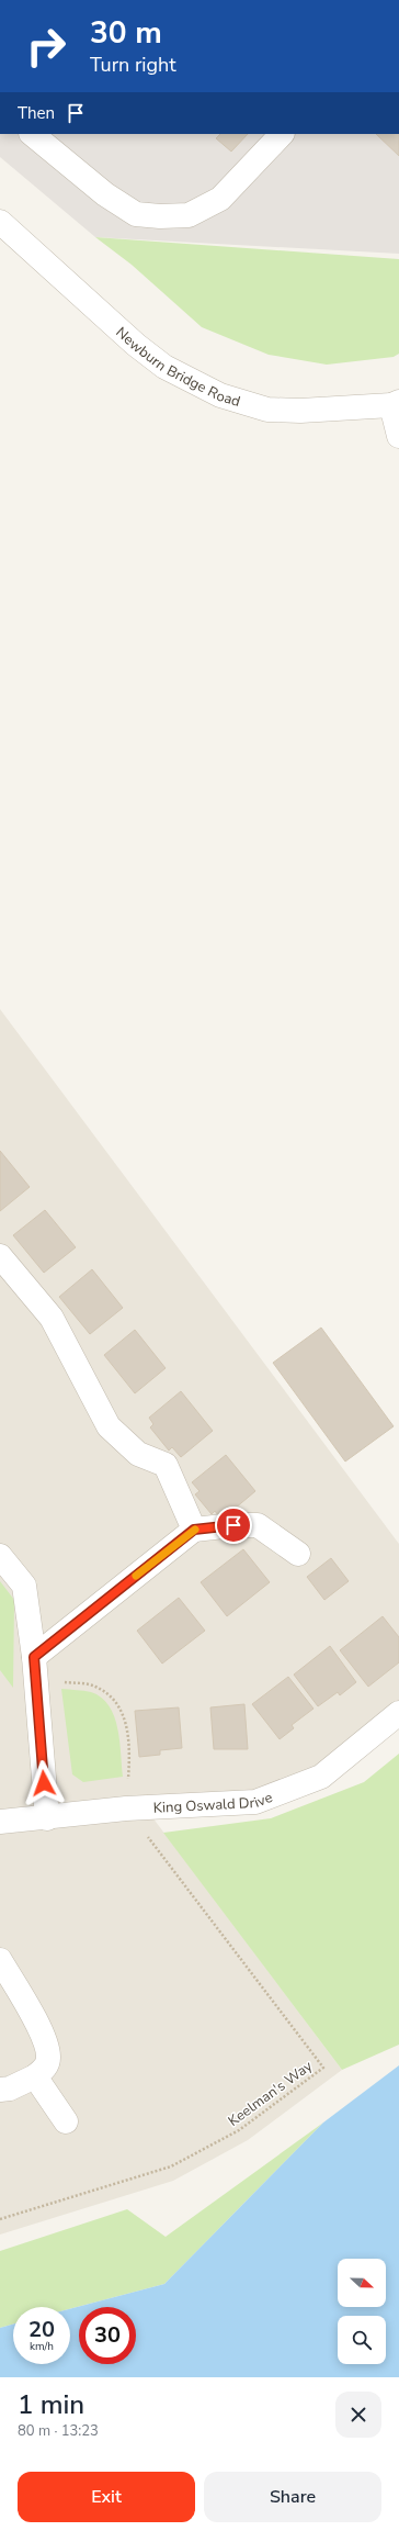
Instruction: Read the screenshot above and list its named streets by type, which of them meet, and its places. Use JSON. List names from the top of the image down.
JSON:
{
  "streets": {
    "street": ["Newburn Bridge Road", "King Oswald Drive"],
    "path": ["Keelman's Way"]
  },
  "crossings": [
    ["King Oswald Drive", "Keelman's Way"]
  ],
  "north": "right",
  "page": {
    "turn": ["30 m", "Turn right"],
    "then": "Then",
    "speed": "20 km/h",
    "limit": "30",
    "heading": ["1 min", "80 m · 13:23"],
    "buttons": ["Exit", "Share"]
  }
}
